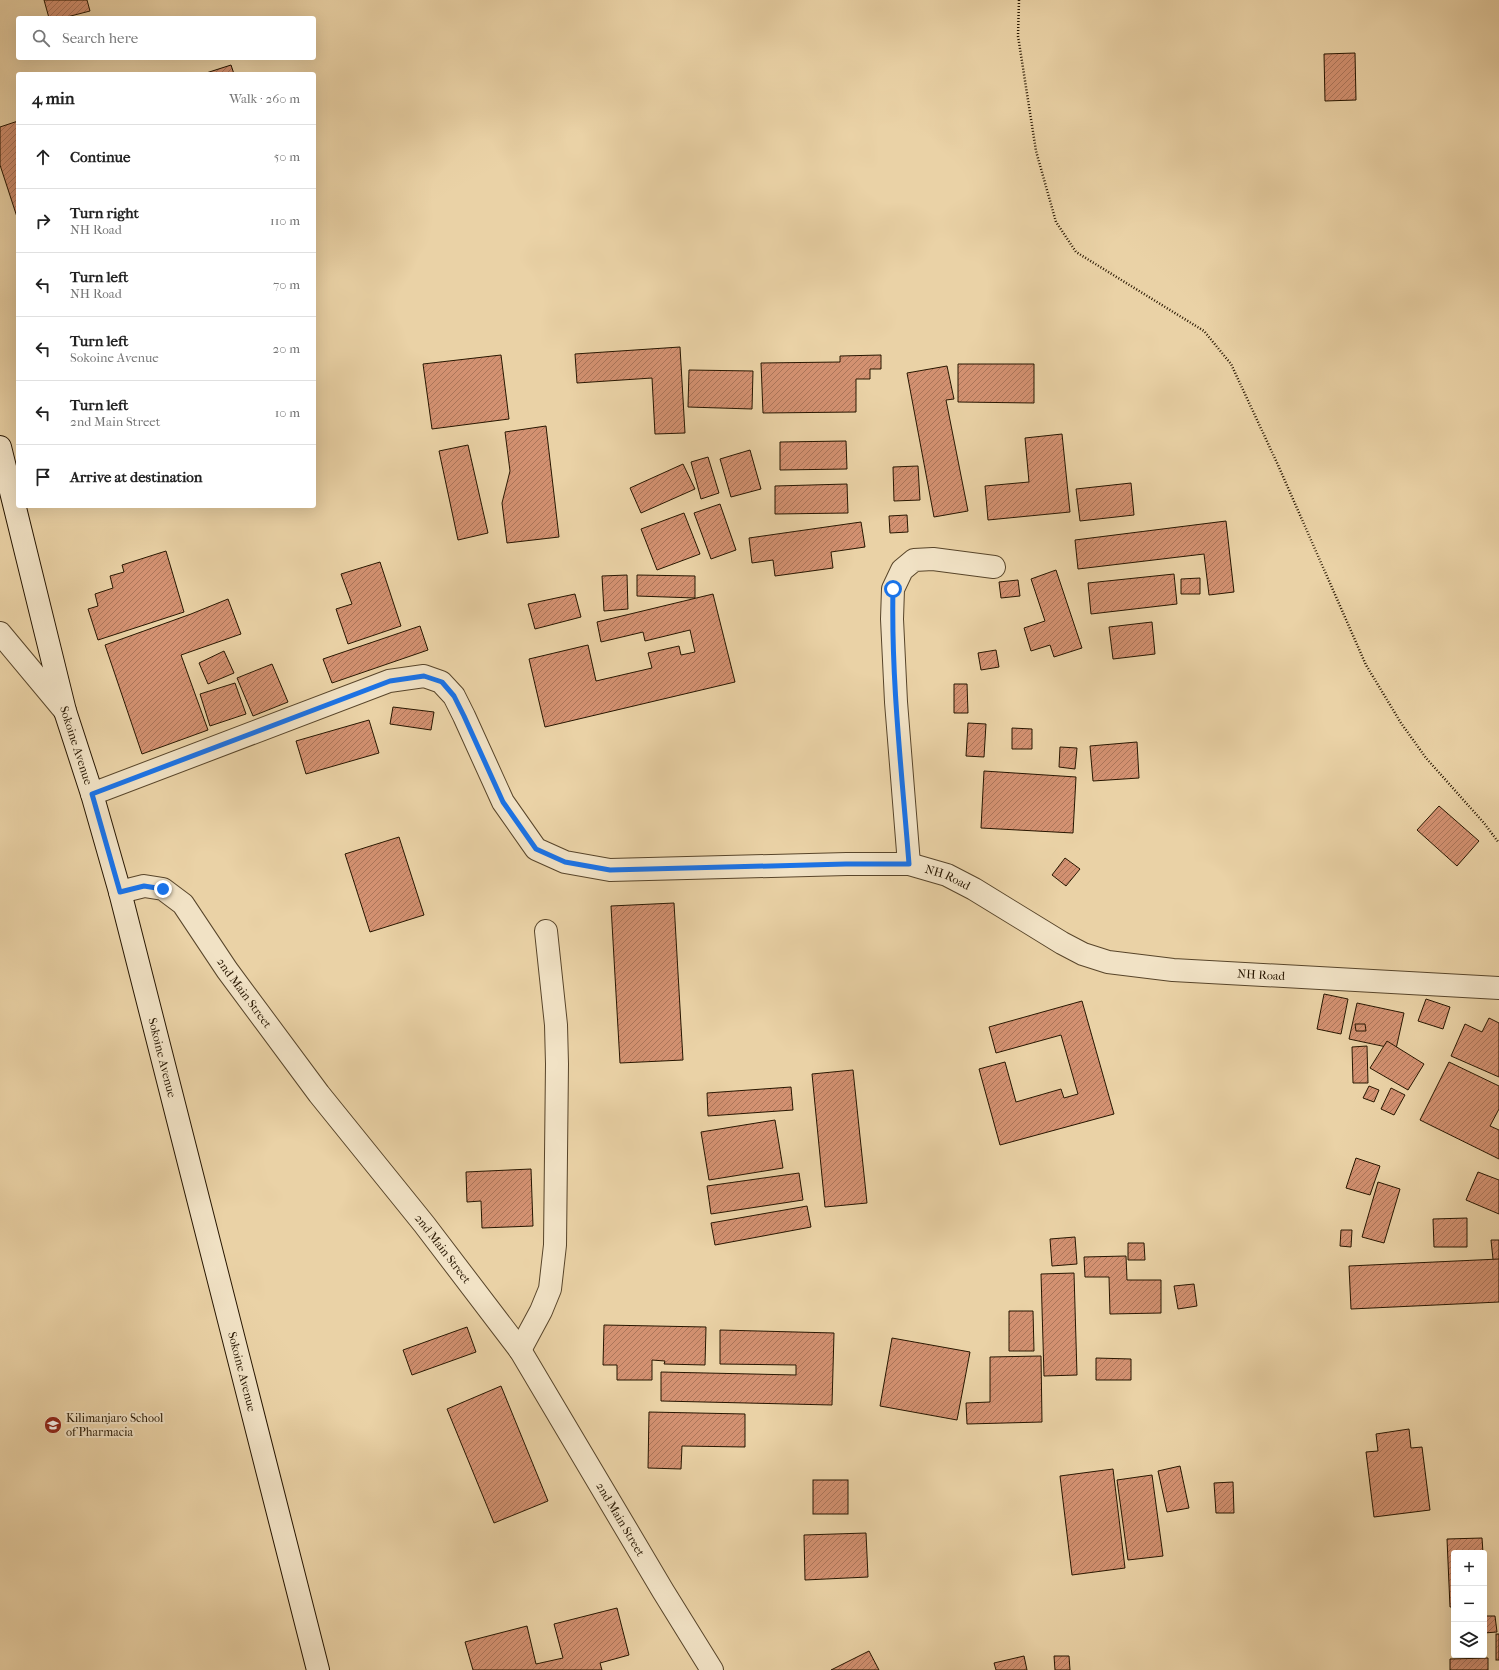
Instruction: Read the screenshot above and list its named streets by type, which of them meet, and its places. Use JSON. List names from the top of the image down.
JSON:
{
  "streets": {
    "street": ["Sokoine Avenue", "NH Road", "2nd Main Street"]
  },
  "crossings": [
    ["Sokoine Avenue", "NH Road"],
    ["Sokoine Avenue", "2nd Main Street"]
  ],
  "places": {
    "school or university": ["Kilimanjaro School of Pharmacia"]
  },
  "page": {
    "search": "Search here",
    "heading": ["4 min", "Walk · 260 m"],
    "list": [
      ["Continue", "50 m"],
      ["Turn right", "NH Road", "110 m"],
      ["Turn left", "NH Road", "70 m"],
      ["Turn left", "Sokoine Avenue", "20 m"],
      ["Turn left", "2nd Main Street", "10 m"],
      "Arrive at destination"
    ],
    "map_buttons": ["+", "−"]
  }
}
